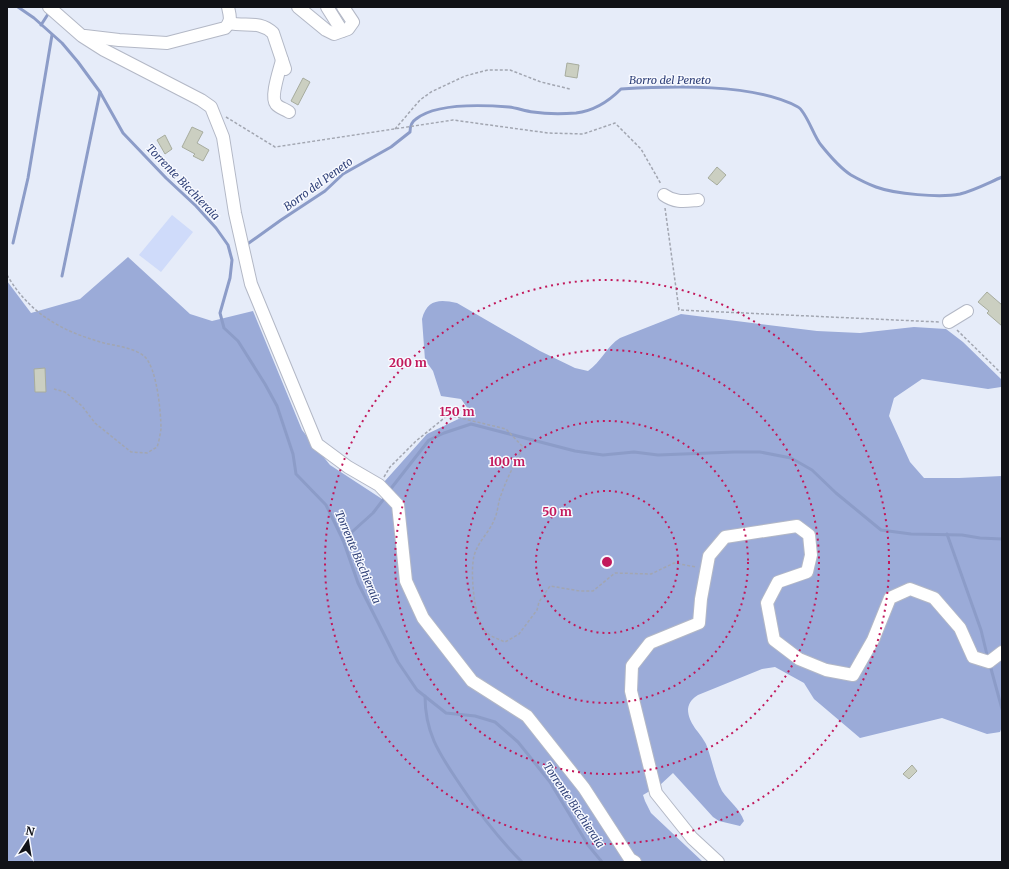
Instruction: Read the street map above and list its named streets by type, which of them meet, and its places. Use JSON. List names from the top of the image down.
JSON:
{
  "water": ["Borro del Peneto", "Torrente Bicchieraia"],
  "north": "top",
  "rings": [
    "200 m",
    "150 m",
    "100 m",
    "50 m"
  ]
}
